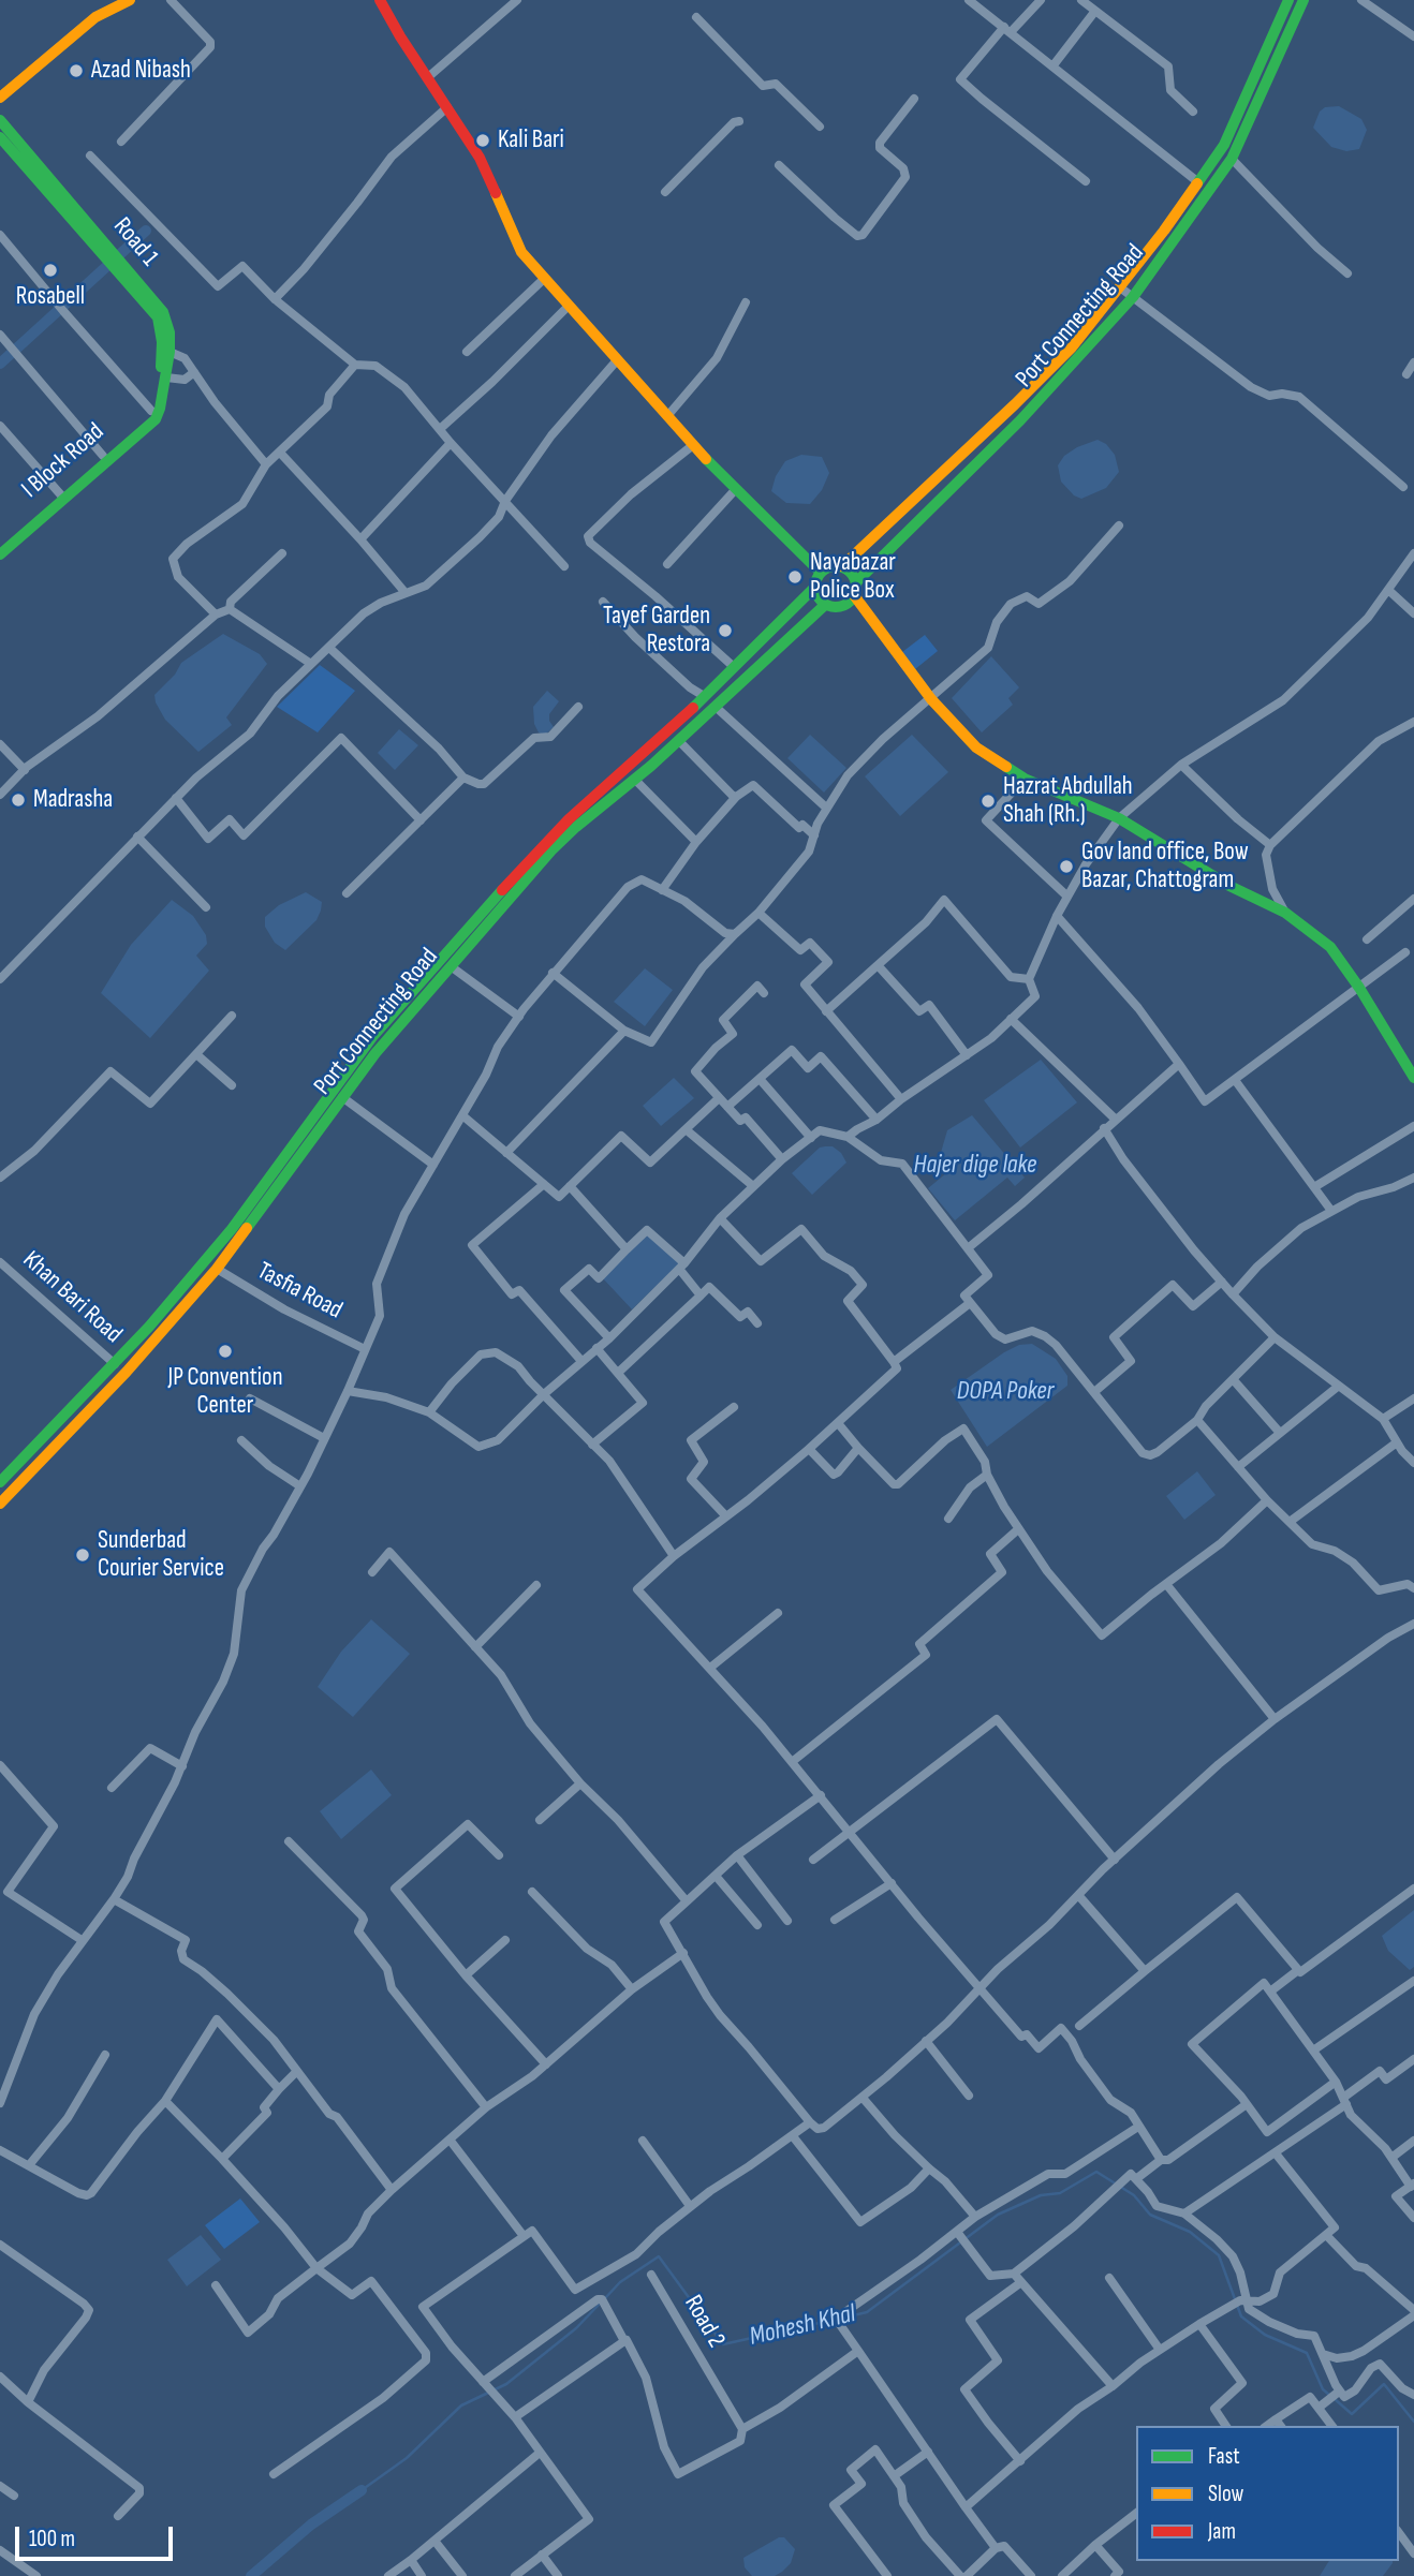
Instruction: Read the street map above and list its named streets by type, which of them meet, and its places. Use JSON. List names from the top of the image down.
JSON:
{
  "streets": {
    "main road": ["Road 1", "Port Connecting Road", "I Block Road"],
    "street": ["Tasfia Road", "Khan Bari Road", "Road 2"]
  },
  "crossings": [
    ["Road 1", "I Block Road"],
    ["Port Connecting Road", "Tasfia Road"],
    ["Port Connecting Road", "Khan Bari Road"]
  ],
  "water": ["Hajer dige lake", "DOPA Poker", "Mohesh Khal"],
  "places": [
    "Azad Nibash",
    "Kali Bari",
    "Rosabell",
    "Nayabazar Police Box",
    "Tayef Garden Restora",
    "Madrasha",
    "Hazrat Abdullah Shah (Rh.)",
    "Gov land office, Bow Bazar, Chattogram",
    "JP Convention Center",
    "Sunderbad Courier Service"
  ],
  "legend": ["Fast", "Slow", "Jam"],
  "scale_bar": "100 m"
}
